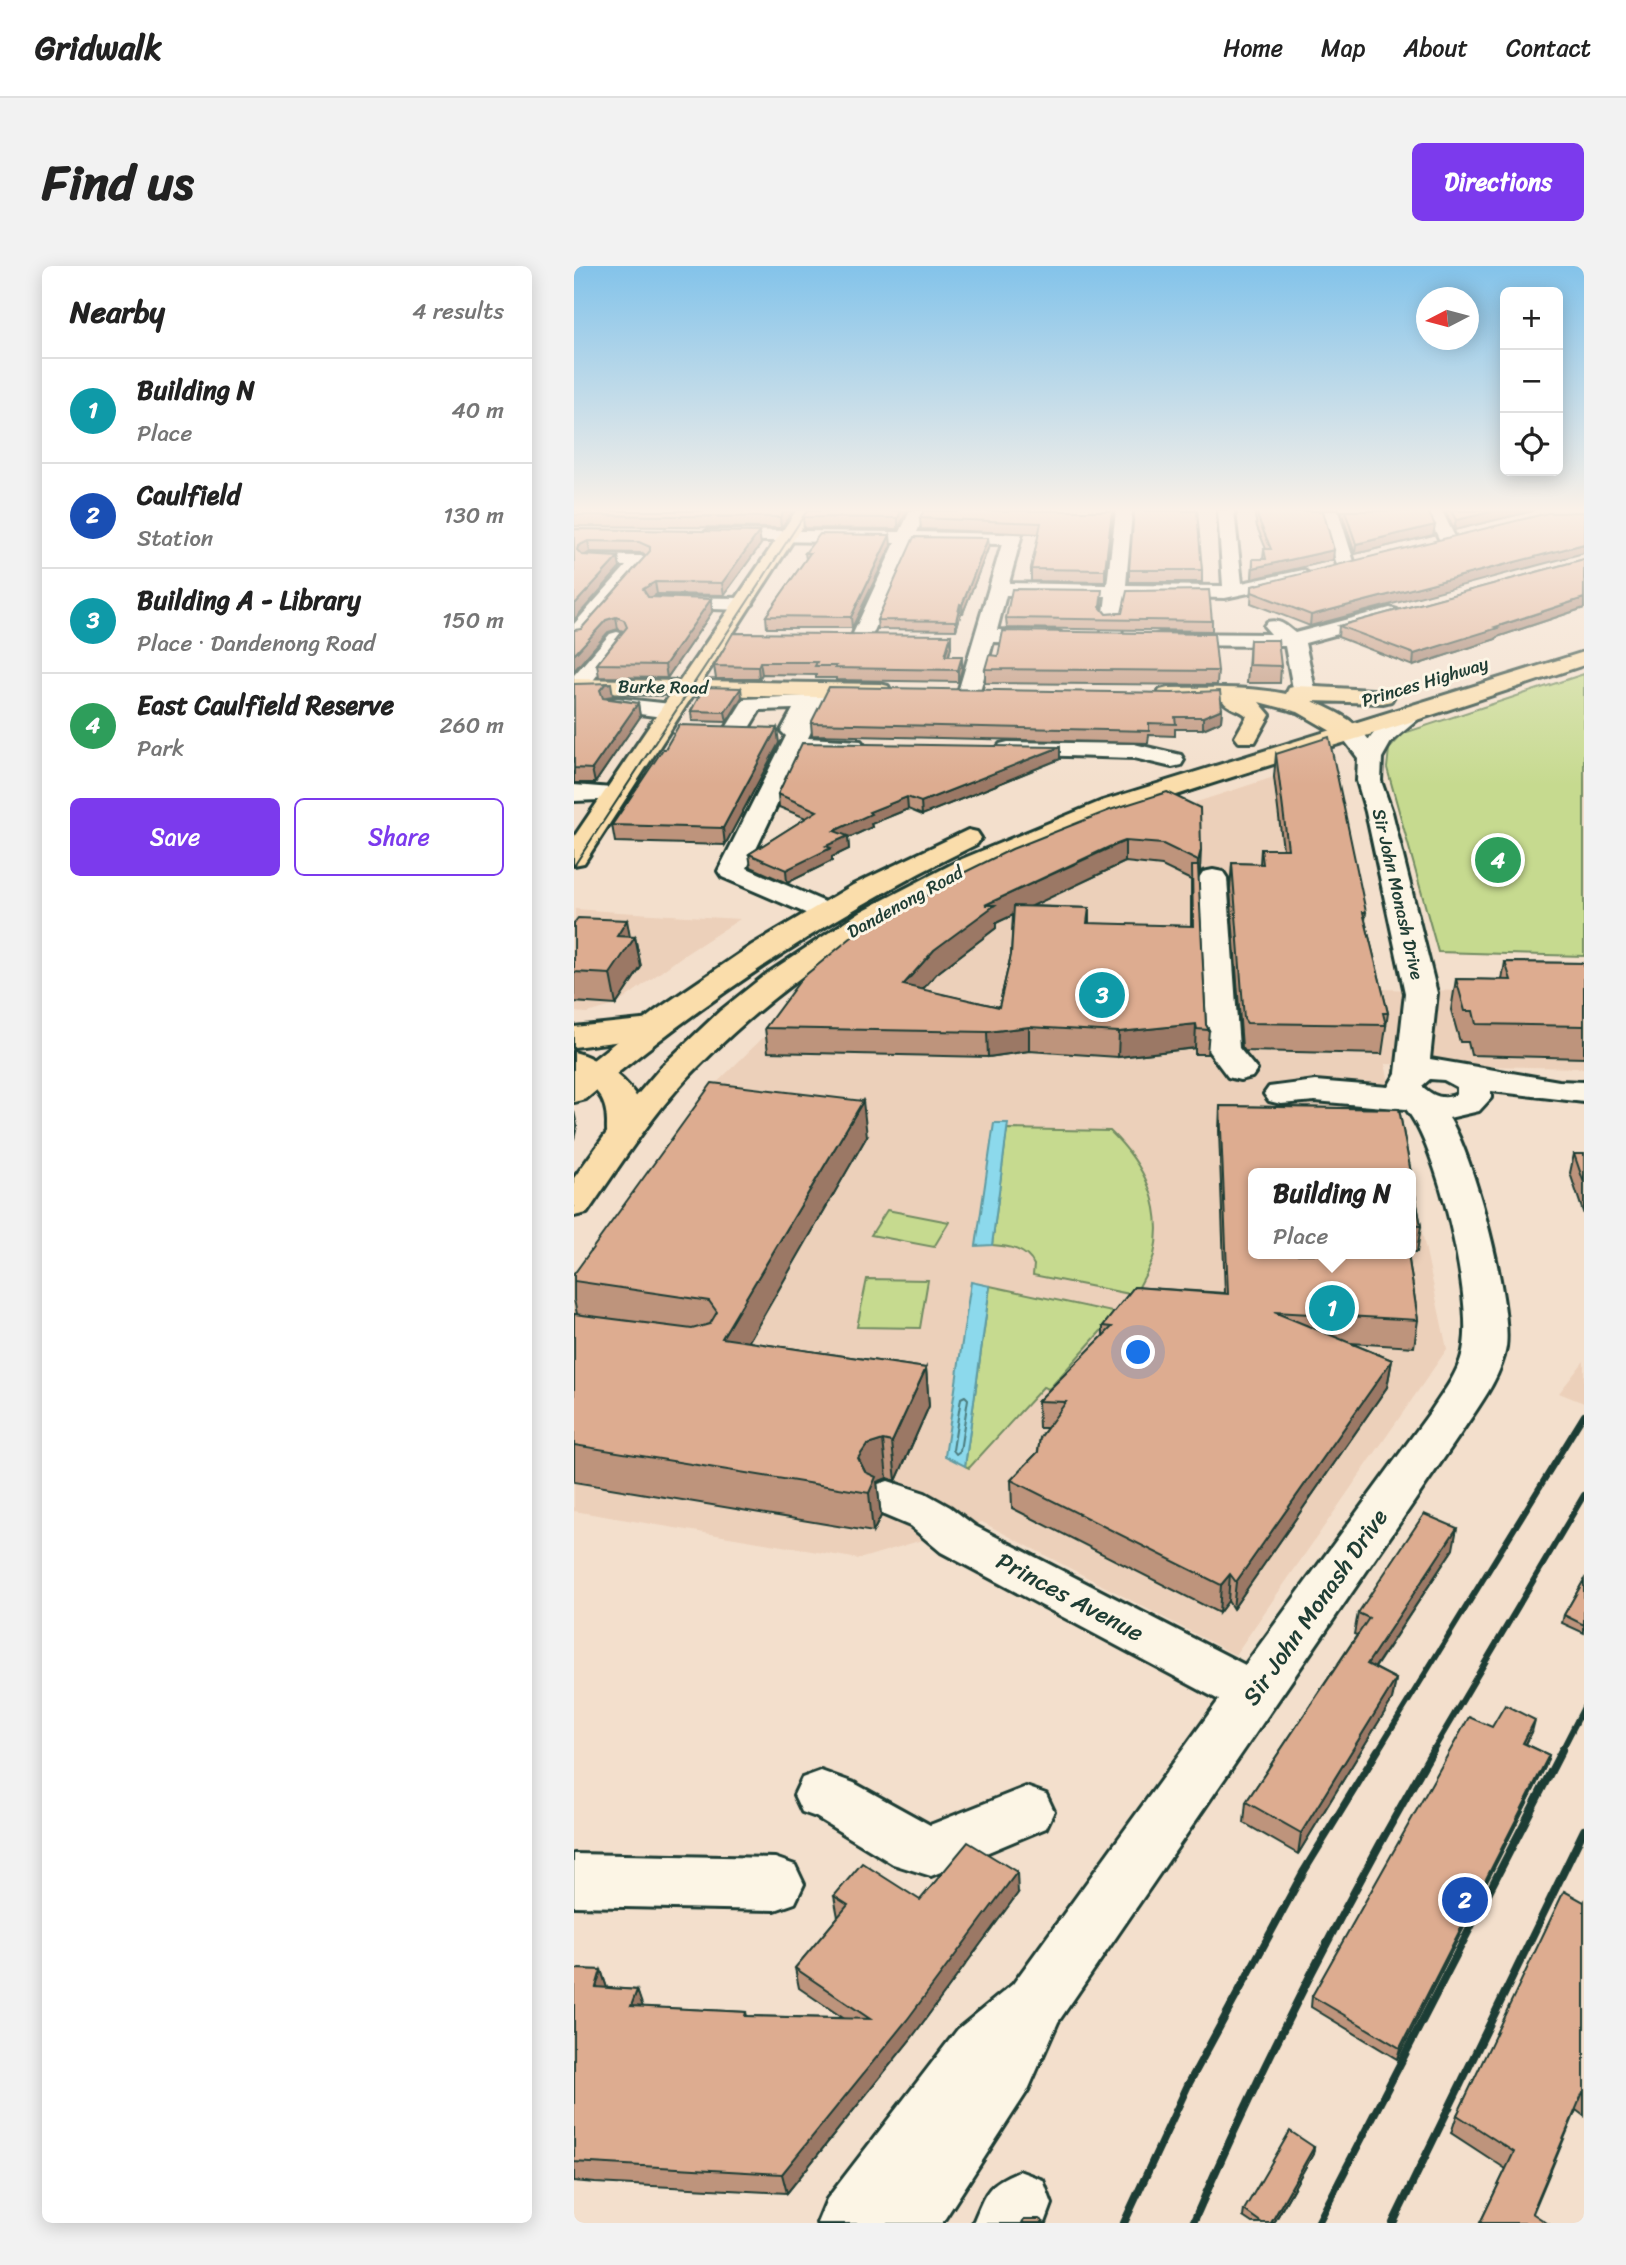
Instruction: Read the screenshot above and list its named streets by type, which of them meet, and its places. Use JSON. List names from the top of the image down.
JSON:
{
  "streets": {
    "main road": ["Princes Highway", "Burke Road", "Dandenong Road"],
    "street": ["Sir John Monash Drive", "Princes Avenue"]
  },
  "crossings": [
    ["Princes Highway", "Sir John Monash Drive"],
    ["Princes Highway", "Dandenong Road"],
    ["Sir John Monash Drive", "Dandenong Road"],
    ["Sir John Monash Drive", "Princes Avenue"]
  ],
  "north": "left",
  "page": {
    "header": "Gridwalk",
    "nav": [
      "Home",
      "Map",
      "About",
      "Contact"
    ],
    "title": "Find us",
    "buttons": [
      "Directions",
      ["Save", "Share"]
    ],
    "heading": ["Nearby", "4 results"],
    "map_buttons": ["+", "−"],
    "list": [
      {
        "mark": "1",
        "name": "Building N",
        "note": "Place",
        "value": "40 m"
      },
      {
        "mark": "2",
        "name": "Caulfield",
        "note": "Station",
        "value": "130 m"
      },
      {
        "mark": "3",
        "name": "Building A - Library",
        "note": "Place · Dandenong Road",
        "value": "150 m"
      },
      {
        "mark": "4",
        "name": "East Caulfield Reserve",
        "note": "Park",
        "value": "260 m"
      }
    ],
    "pins": [
      "4",
      "3",
      "1",
      "2"
    ],
    "popup": ["Building N", "Place"]
  }
}
